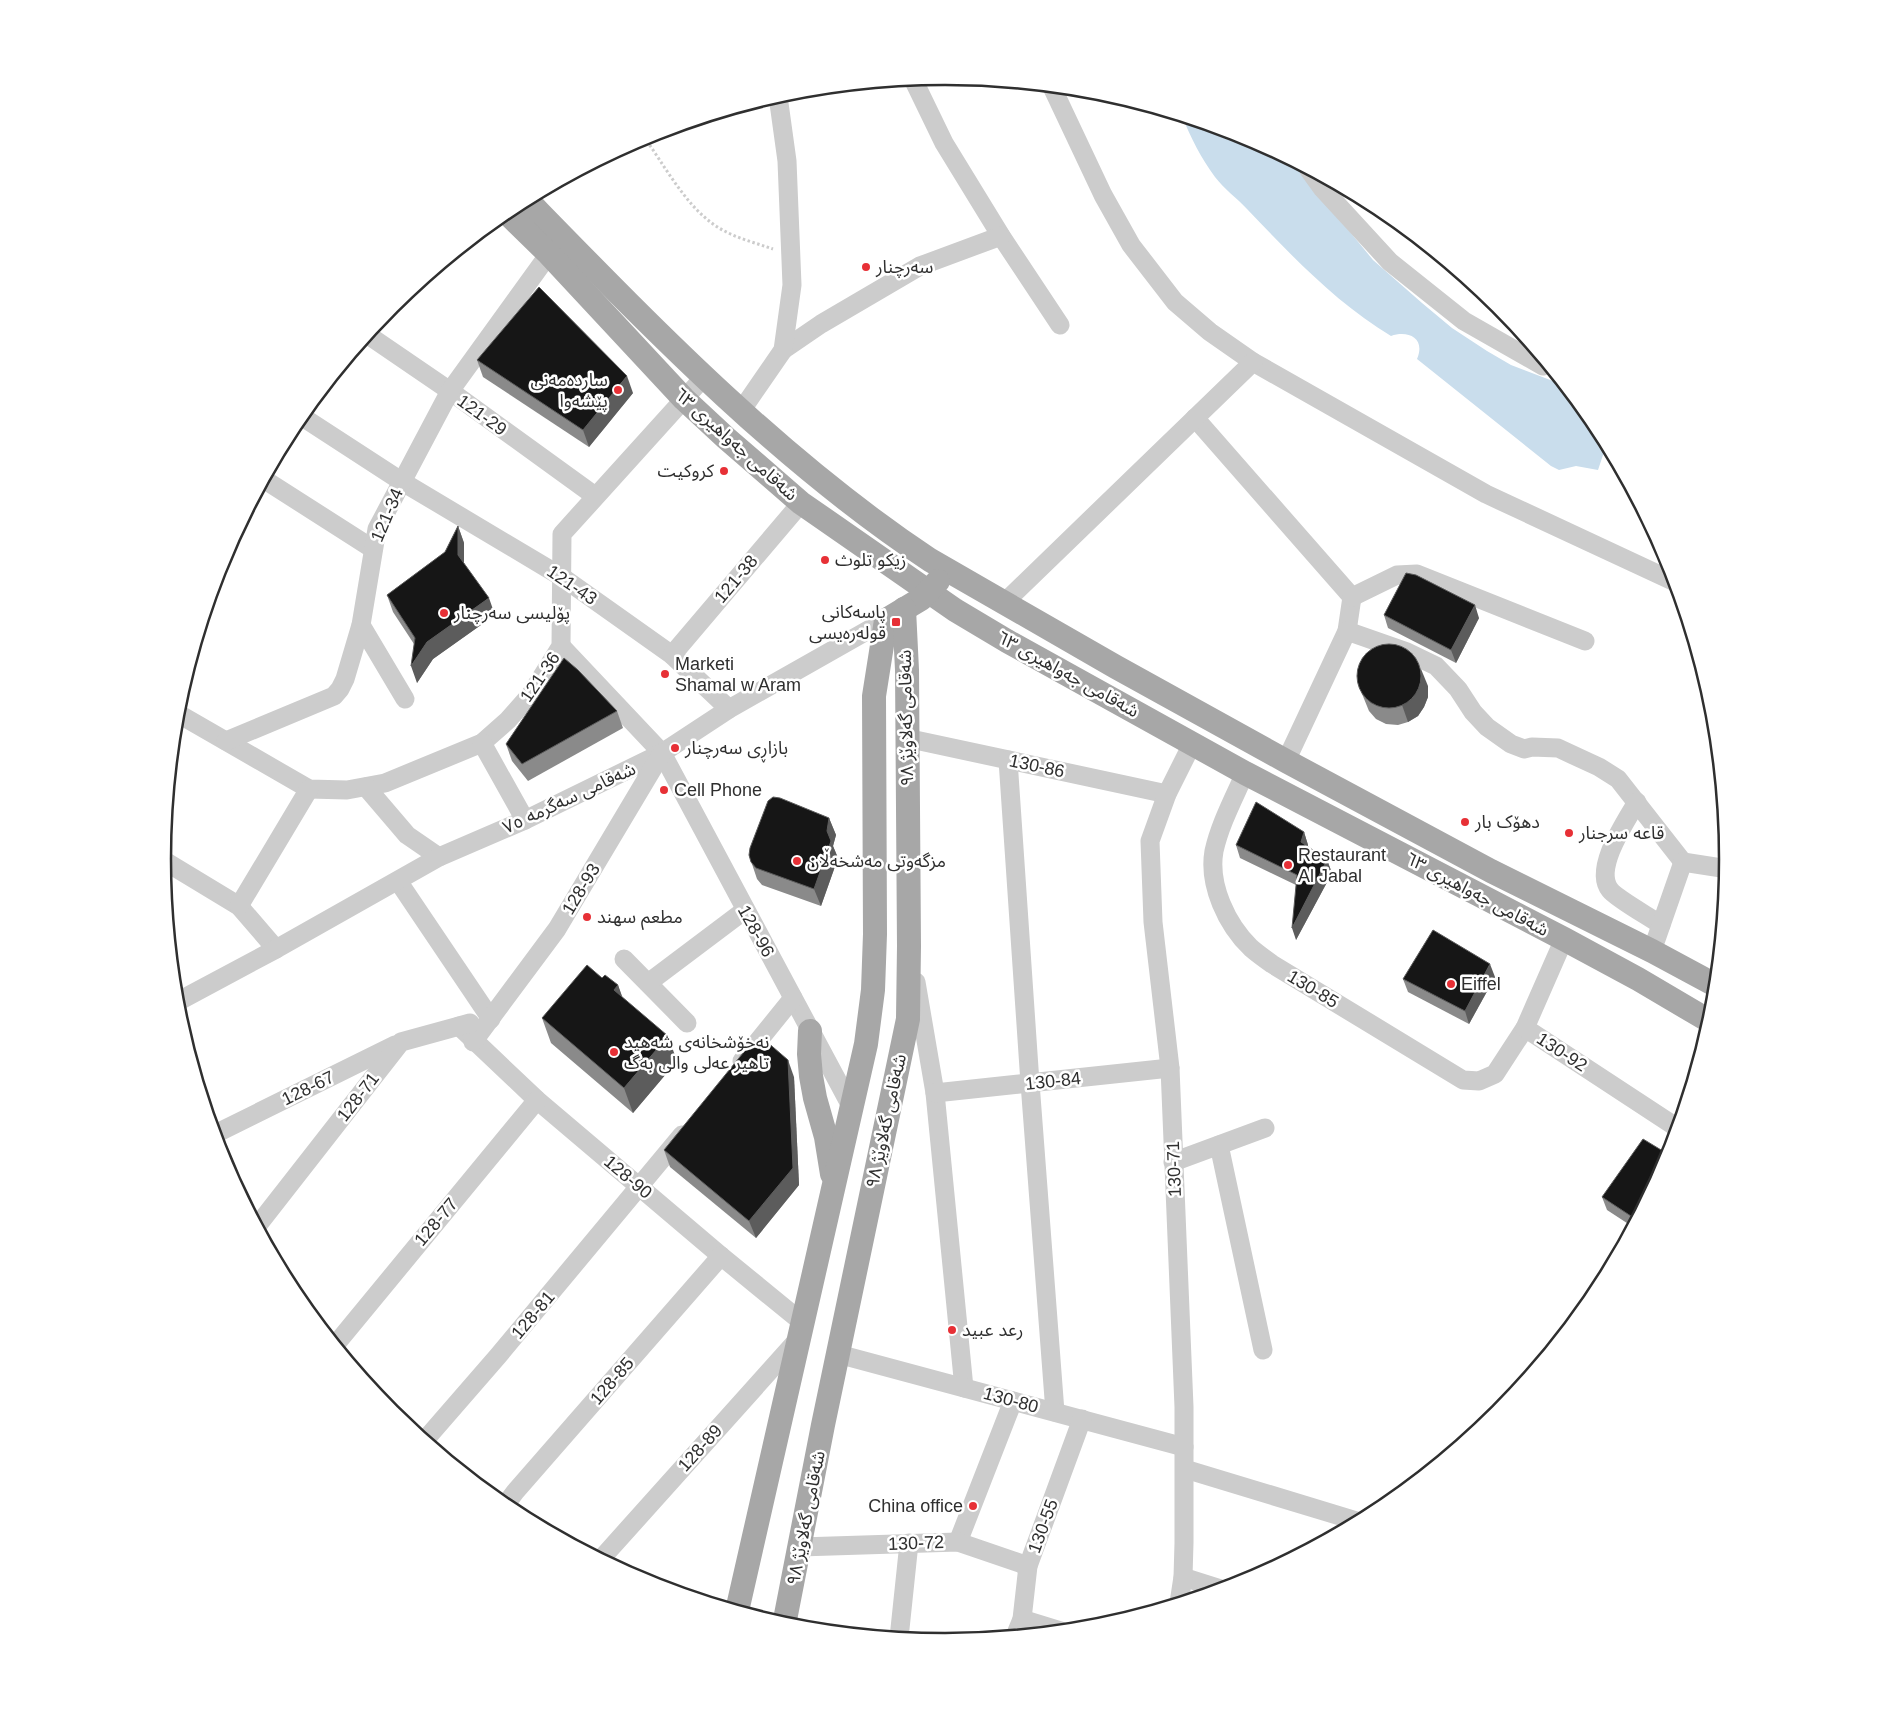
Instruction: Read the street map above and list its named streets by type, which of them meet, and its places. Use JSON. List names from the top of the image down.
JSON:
{
  "streets": {
    "main road": ["شەقامی جەواهیری ٦٣", "شەقامی گەلاوێژ ٩٨", "شەقامی سەگرمە ٧٥"],
    "street": [
      "121-29",
      "121-34",
      "121-38",
      "121-43",
      "121-36",
      "130-86",
      "128-93",
      "128-96",
      "130-85",
      "130-92",
      "130-84",
      "128-67",
      "128-71",
      "130-71",
      "128-90",
      "128-77",
      "128-81",
      "128-85",
      "130-80",
      "128-89",
      "130-55",
      "130-72"
    ]
  },
  "crossings": [
    ["121-29", "121-34"],
    ["121-29", "121-36"],
    ["شەقامی جەواهیری ٦٣", "121-34"],
    ["شەقامی جەواهیری ٦٣", "121-38"],
    ["شەقامی جەواهیری ٦٣", "121-36"],
    ["شەقامی جەواهیری ٦٣", "شەقامی سەگرمە ٧٥"],
    ["شەقامی جەواهیری ٦٣", "130-85"],
    ["شەقامی جەواهیری ٦٣", "130-92"],
    ["شەقامی جەواهیری ٦٣", "130-71"],
    ["121-34", "121-43"],
    ["121-38", "121-43"],
    ["121-43", "121-36"],
    ["121-43", "شەقامی سەگرمە ٧٥"],
    ["121-36", "128-96"],
    ["شەقامی گەلاوێژ ٩٨", "130-86"],
    ["شەقامی گەلاوێژ ٩٨", "شەقامی سەگرمە ٧٥"],
    ["شەقامی گەلاوێژ ٩٨", "128-96"],
    ["شەقامی گەلاوێژ ٩٨", "128-90"],
    ["شەقامی گەلاوێژ ٩٨", "130-80"],
    ["شەقامی گەلاوێژ ٩٨", "128-89"],
    ["شەقامی گەلاوێژ ٩٨", "130-72"],
    ["130-86", "130-71"],
    ["شەقامی سەگرمە ٧٥", "128-93"],
    ["شەقامی سەگرمە ٧٥", "128-96"],
    ["128-93", "128-96"],
    ["128-93", "128-90"],
    ["130-85", "130-92"],
    ["130-84", "130-71"],
    ["128-67", "128-71"],
    ["130-71", "130-80"],
    ["128-90", "128-77"],
    ["128-90", "128-81"],
    ["128-90", "128-85"],
    ["128-90", "128-89"],
    ["130-80", "130-55"],
    ["130-55", "130-72"]
  ],
  "places": {
    "other": [
      "سەرچنار",
      "ساردەمەنی پێشەوا",
      "كروكيت",
      "زيكو تلوث",
      "پۆلیسی سەرچنار",
      "Marketi Shamal w Aram",
      "بازاڕی سەرچنار",
      "Cell Phone",
      "دهۆک بار",
      "قاعه سرجنار",
      "مزگەوتی مەشخەڵان",
      "Restaurant Al Jabal",
      "مطعم سهند",
      "Eiffel",
      "نەخۆشخانەی شەهید تاهیر عەلی والی بەگ",
      "رعد عبيد",
      "China office"
    ],
    "transit": ["پاسەکانی قولەرەیسی"]
  }
}
